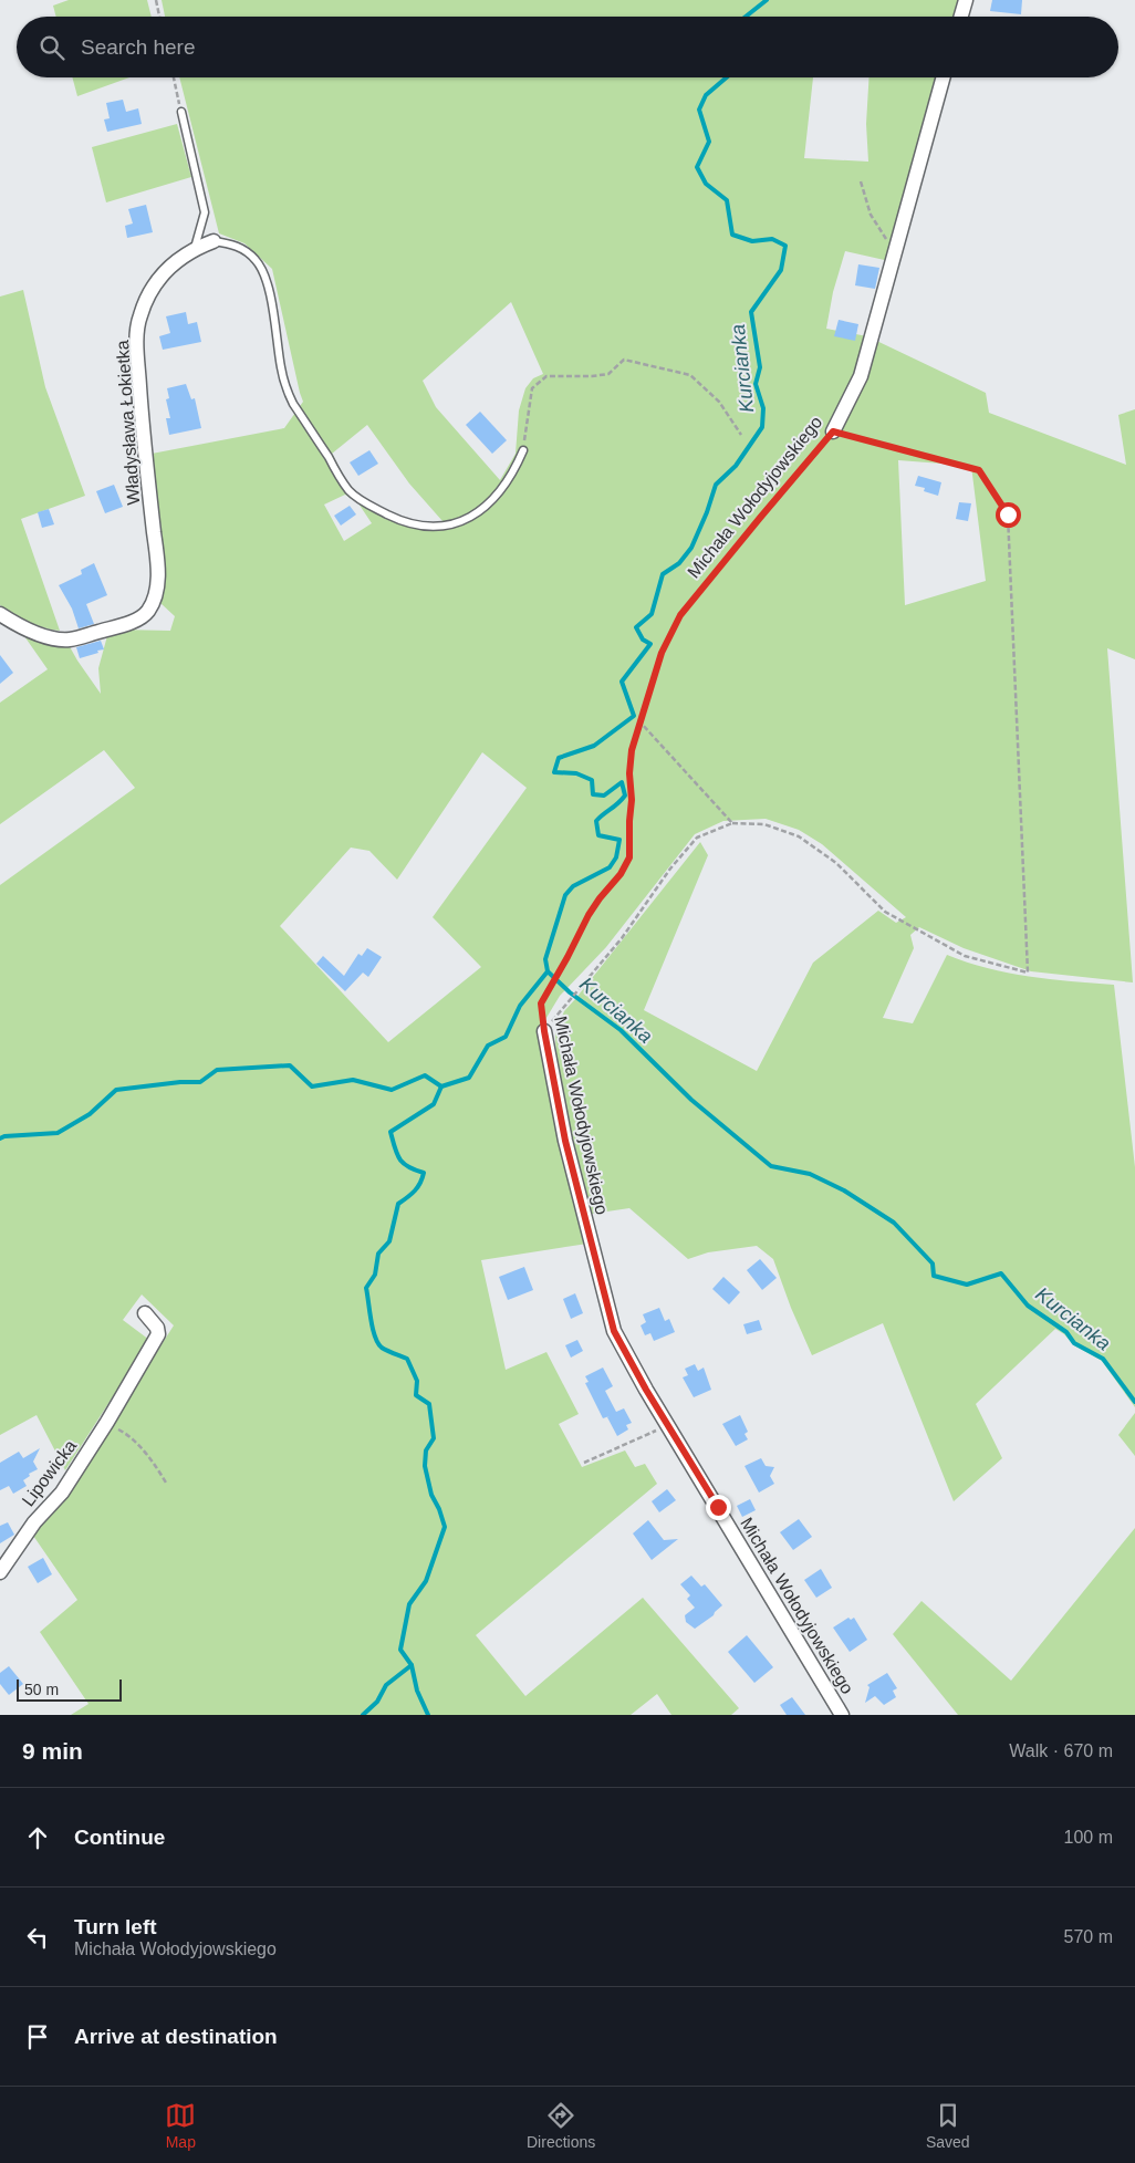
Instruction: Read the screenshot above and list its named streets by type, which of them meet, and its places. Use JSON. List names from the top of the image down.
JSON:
{
  "streets": {
    "street": ["Władysława Łokietka", "Michała Wołodyjowskiego", "Lipowicka"]
  },
  "water": ["Kurcianka"],
  "scale_bar": "50 m",
  "page": {
    "search": "Search here",
    "scale": "50 m",
    "heading": ["9 min", "Walk · 670 m"],
    "list": [
      ["Continue", "100 m"],
      ["Turn left", "Michała Wołodyjowskiego", "570 m"],
      "Arrive at destination"
    ],
    "nav": ["Map", "Directions", "Saved"]
  }
}
